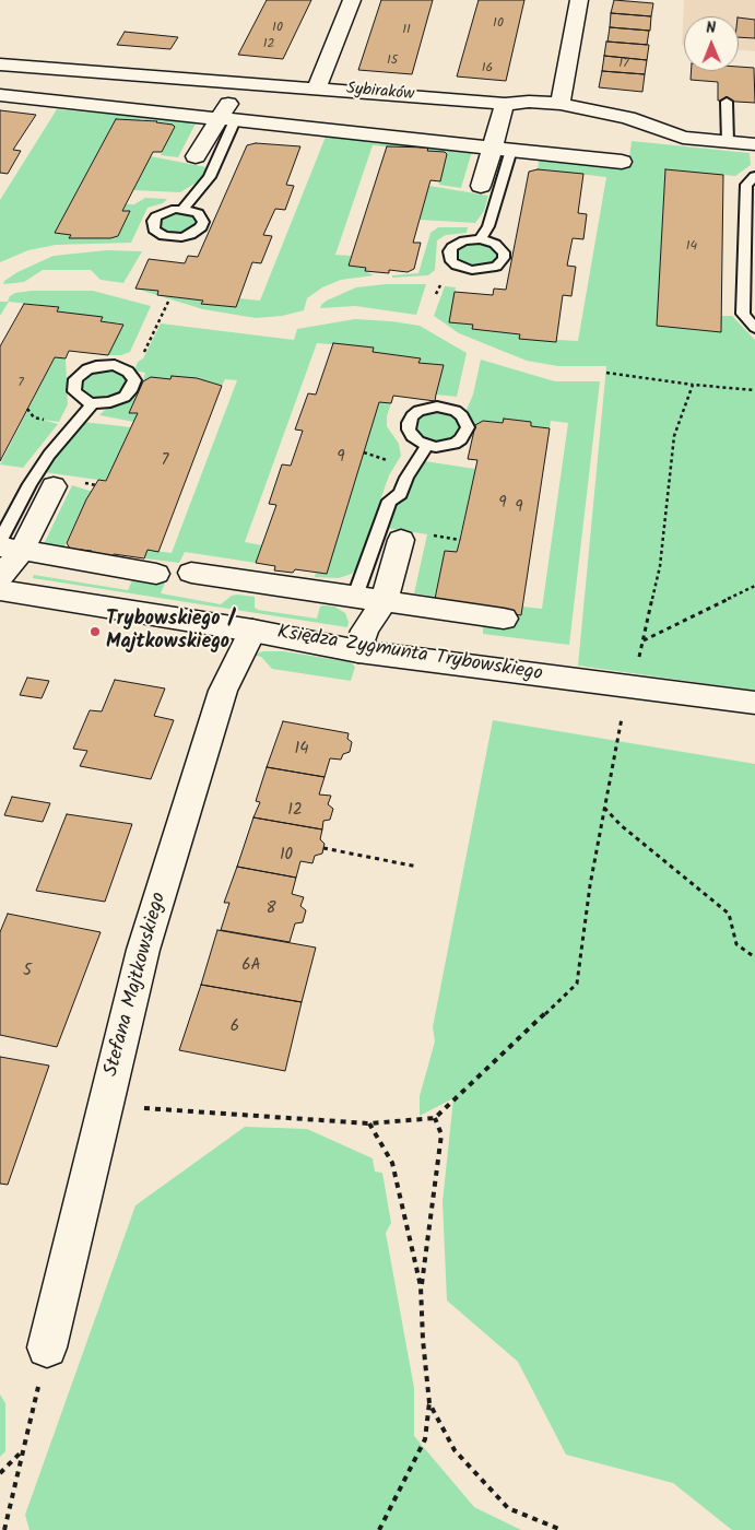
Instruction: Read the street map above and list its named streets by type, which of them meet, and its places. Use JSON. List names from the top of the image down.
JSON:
{
  "streets": {
    "street": ["Sybiraków", "Księdza Zygmunta Trybowskiego", "Stefana Majtkowskiego"]
  },
  "crossings": [
    ["Księdza Zygmunta Trybowskiego", "Stefana Majtkowskiego"]
  ],
  "places": ["Trybowskiego / Majtkowskiego"],
  "house_numbers": [
    "10",
    "10",
    "11",
    "12",
    "15",
    "17",
    "16",
    "14",
    "7",
    "9",
    "7",
    "9",
    "9",
    "14",
    "12",
    "10",
    "8",
    "6A",
    "5",
    "6"
  ],
  "north": "top"
}
